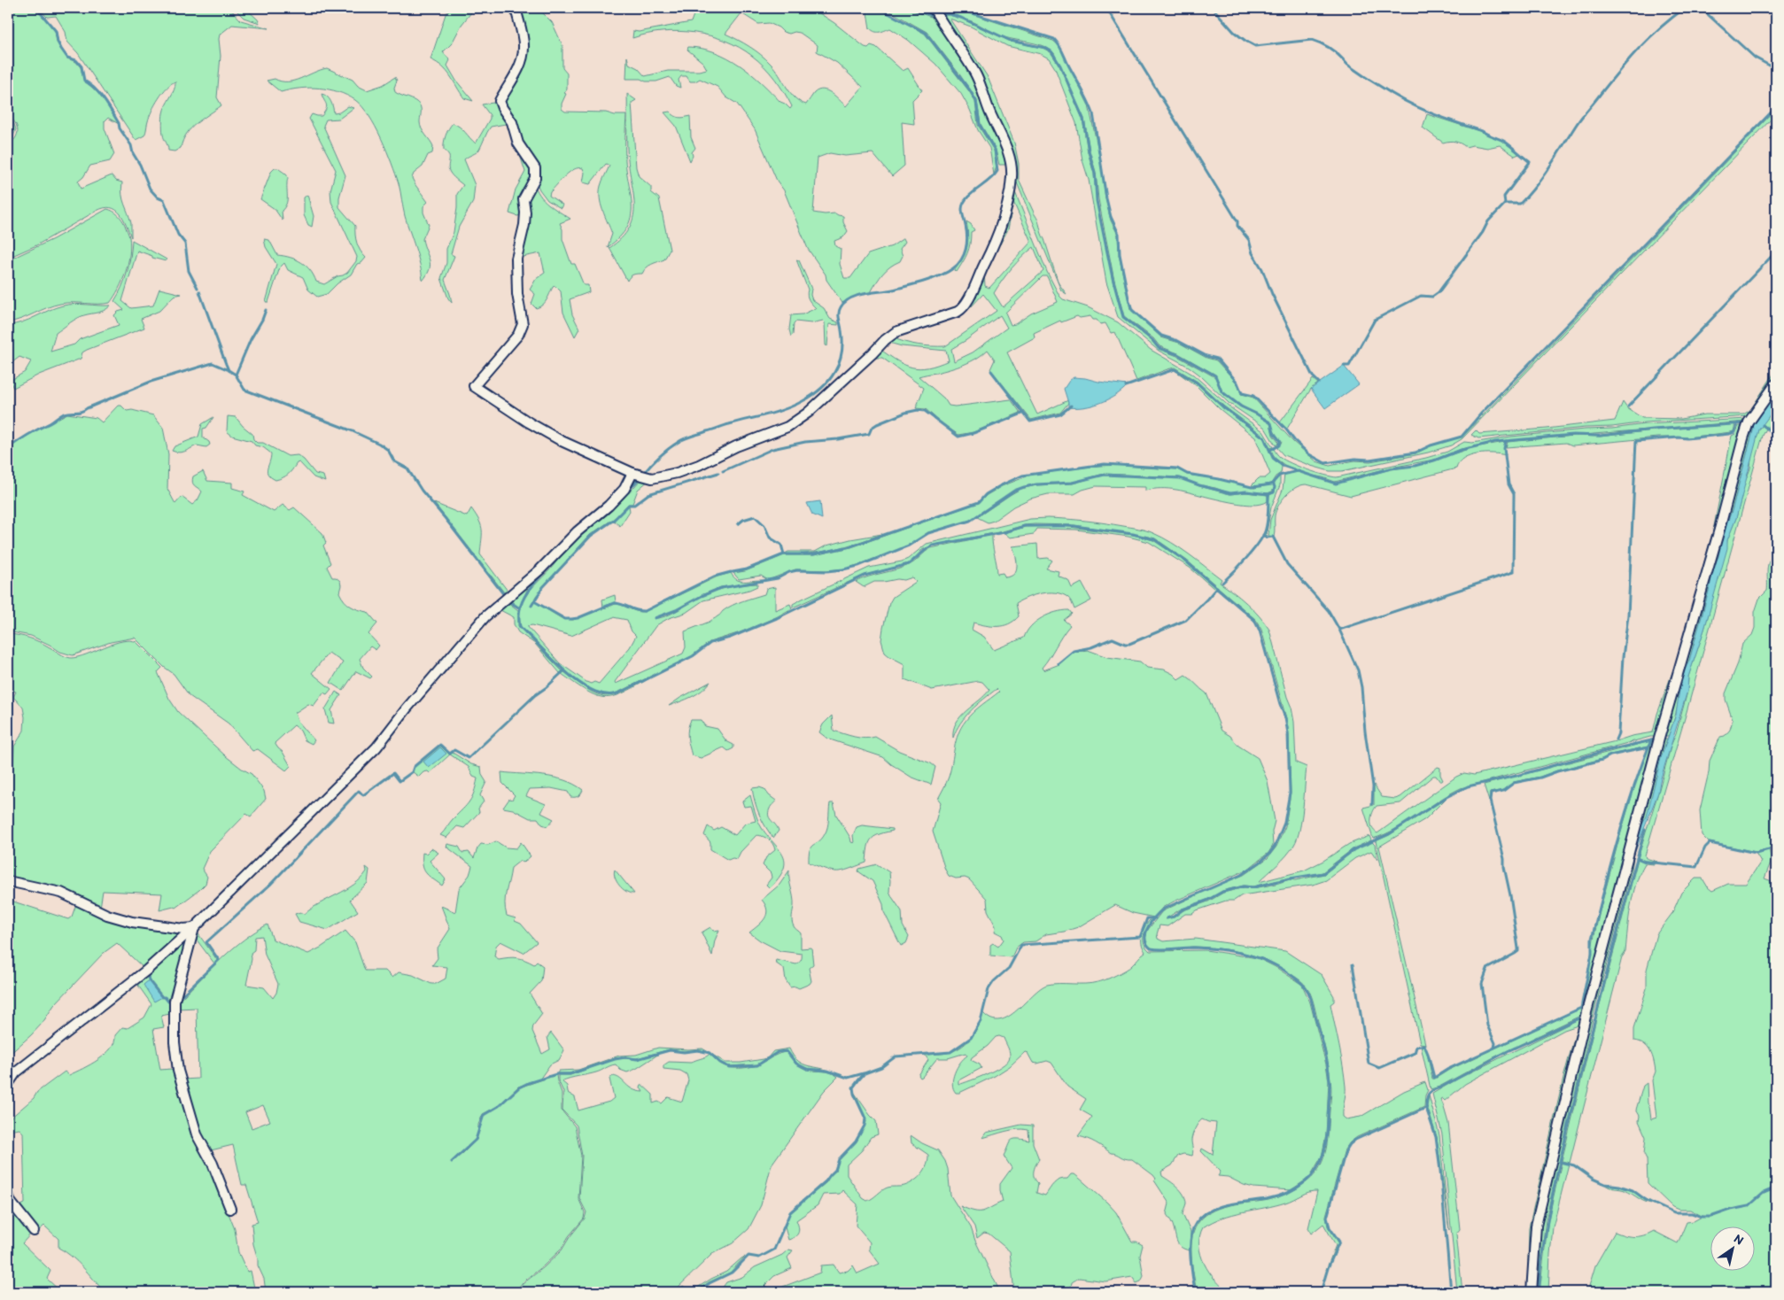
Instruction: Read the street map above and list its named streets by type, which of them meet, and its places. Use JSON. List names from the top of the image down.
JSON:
{
  "north": "top right"
}
